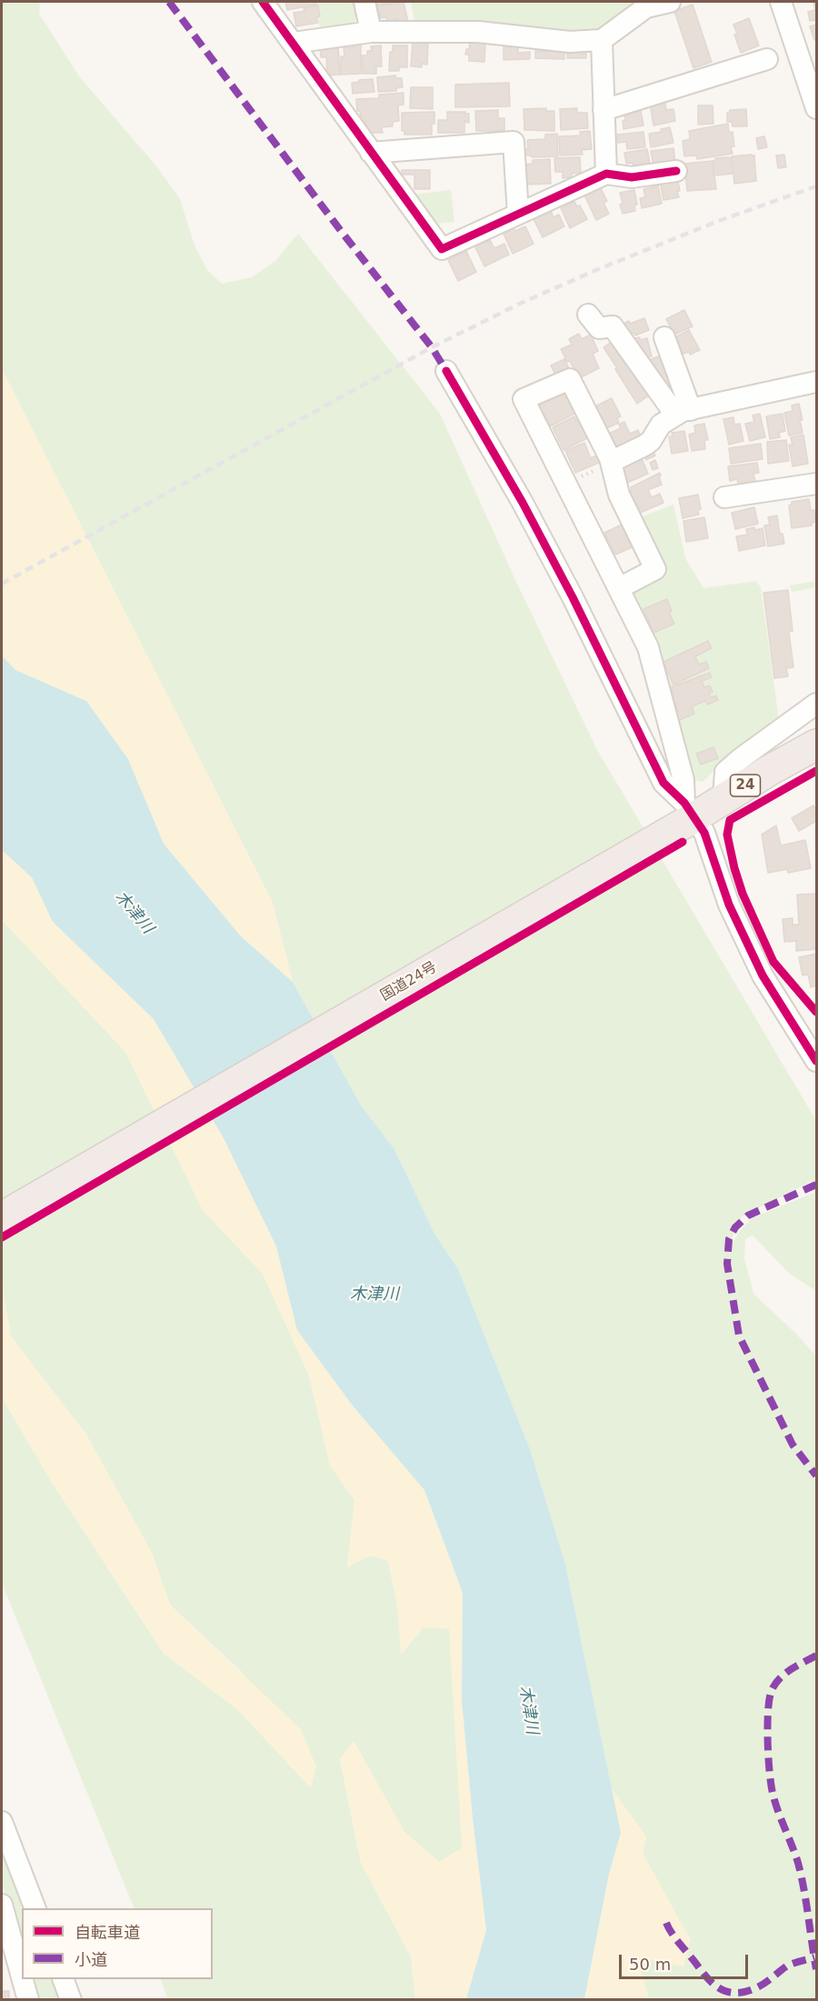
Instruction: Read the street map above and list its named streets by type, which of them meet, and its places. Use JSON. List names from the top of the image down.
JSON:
{
  "streets": {
    "highway": ["24", "国道24号"]
  },
  "water": ["木津川"],
  "legend": ["自転車道", "小道"],
  "scale_bar": "50 m"
}
